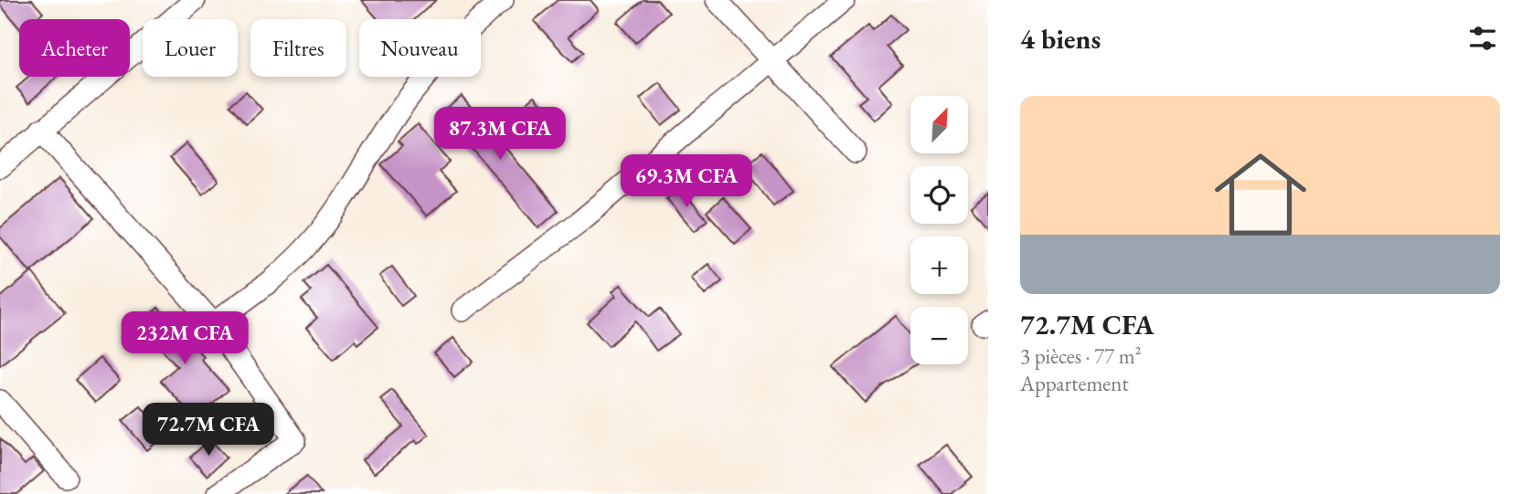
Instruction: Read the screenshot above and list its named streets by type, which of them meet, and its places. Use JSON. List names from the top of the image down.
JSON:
{
  "north": "top right",
  "page": {
    "heading": "4 biens",
    "chip": [
      "Acheter",
      "Louer",
      "Filtres",
      "Nouveau"
    ],
    "list": [
      {
        "name": "72.7M CFA",
        "note": "3 pièces · 77 m² · Appartement"
      }
    ],
    "map_buttons": ["+", "−"],
    "price": [
      "87.3M CFA",
      "69.3M CFA",
      "232M CFA",
      "72.7M CFA"
    ]
  }
}
